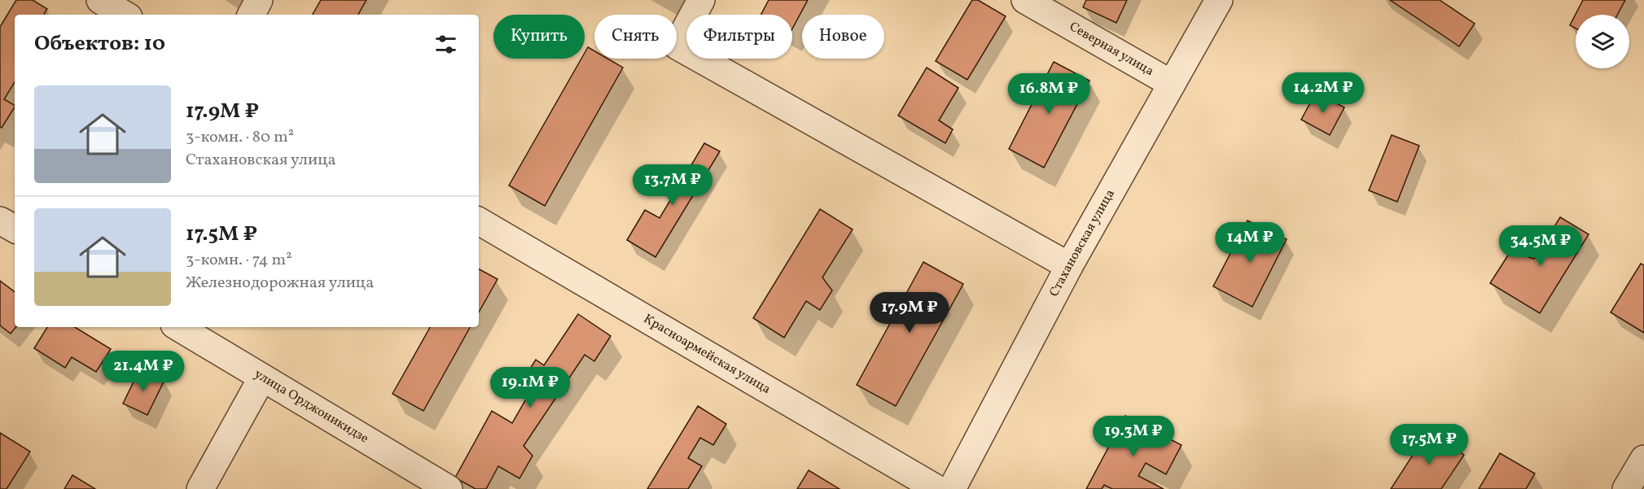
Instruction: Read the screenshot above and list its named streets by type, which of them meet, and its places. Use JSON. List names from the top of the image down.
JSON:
{
  "streets": {
    "street": [
      "Северная улица",
      "Стахановская улица",
      "Красноармейская улица",
      "улица Орджоникидзе"
    ]
  },
  "crossings": [
    ["Северная улица", "Стахановская улица"]
  ],
  "page": {
    "chip": [
      "Купить",
      "Снять",
      "Фильтры",
      "Новое"
    ],
    "heading": "Объектов: 10",
    "price": [
      "14.2M ₽",
      "16.8M ₽",
      "13.7M ₽",
      "14M ₽",
      "34.5M ₽",
      "17.9M ₽",
      "21.4M ₽",
      "19.1M ₽",
      "19.3M ₽",
      "17.5M ₽"
    ],
    "list": [
      {
        "name": "17.9M ₽",
        "note": "3-комн. · 80 m² · Стахановская улица"
      },
      {
        "name": "17.5M ₽",
        "note": "3-комн. · 74 m² · Железнодорожная улица"
      }
    ]
  }
}
